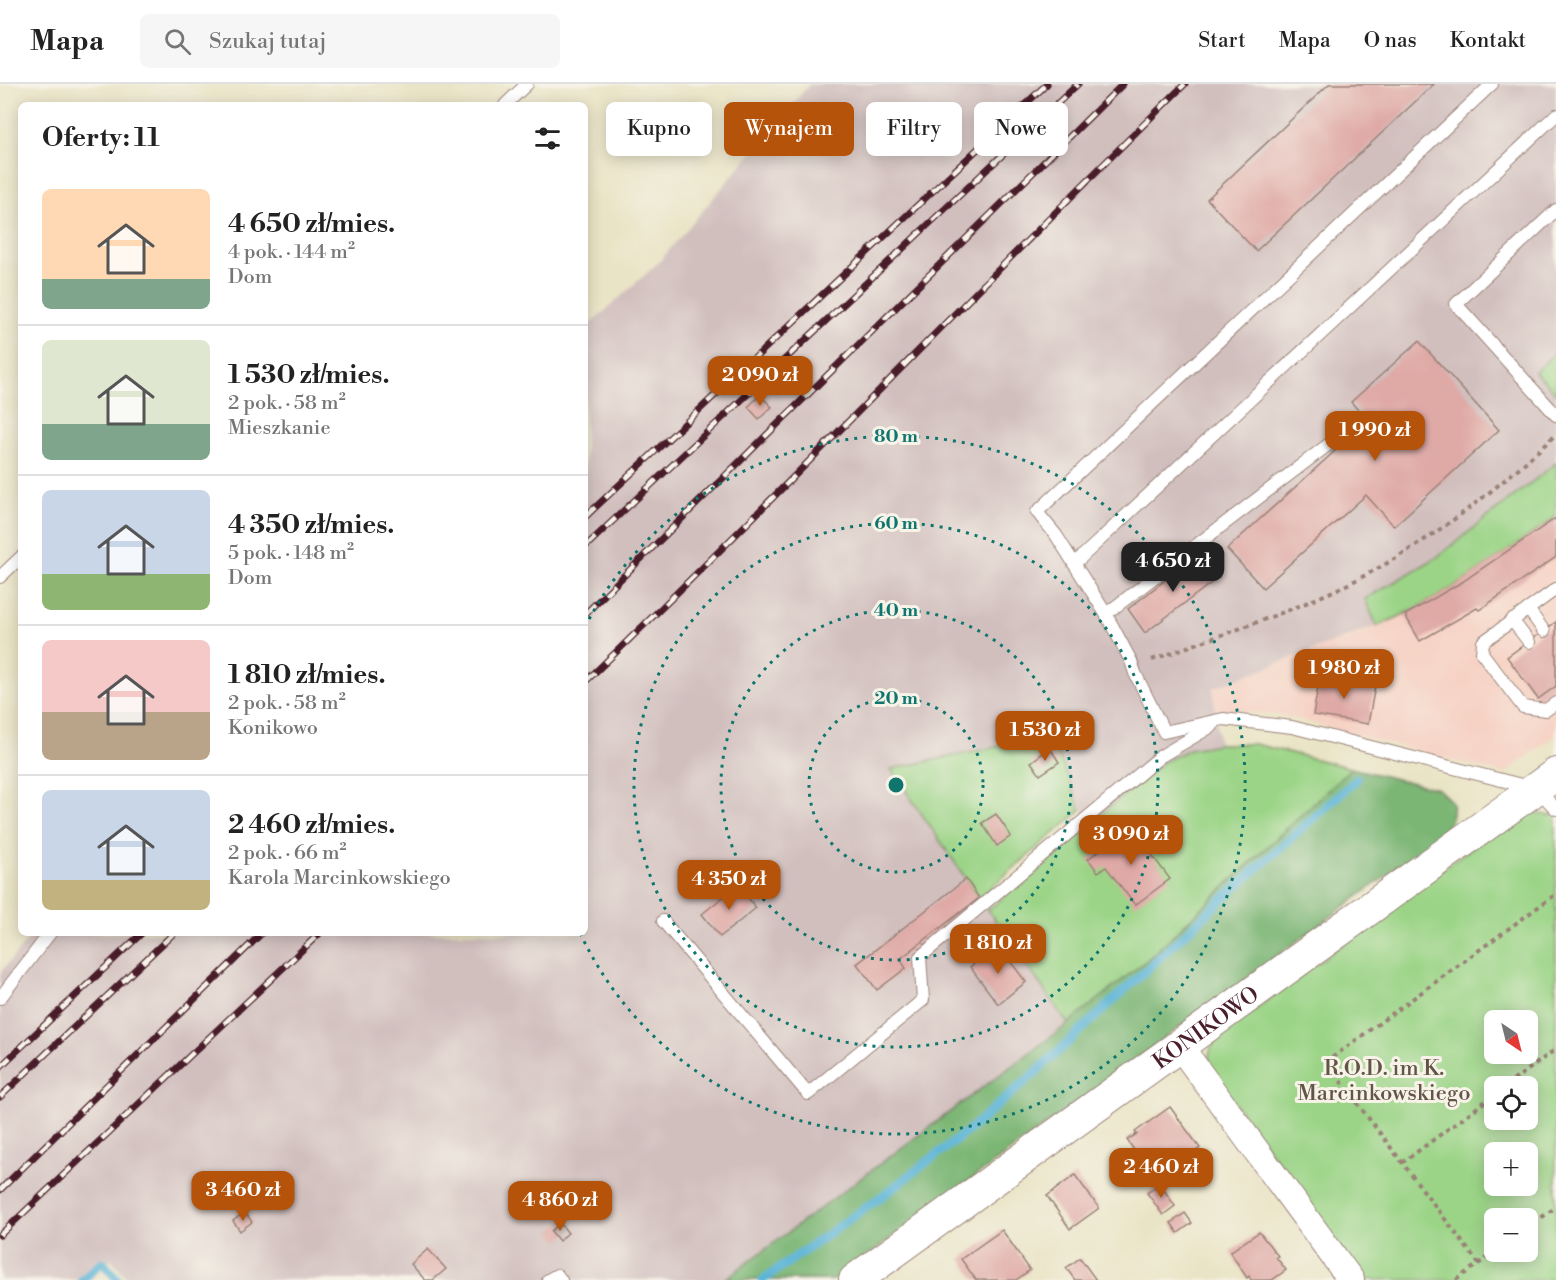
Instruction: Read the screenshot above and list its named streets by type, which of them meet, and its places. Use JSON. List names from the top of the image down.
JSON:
{
  "streets": {
    "street": ["KONIKOWO"]
  },
  "parks": ["R.O.D. im K. Marcinkowskiego"],
  "north": "bottom right",
  "page": {
    "header": "Mapa",
    "search": "Szukaj tutaj",
    "nav": [
      "Start",
      "Mapa",
      "O nas",
      "Kontakt"
    ],
    "chip": [
      "Kupno",
      "Wynajem",
      "Filtry",
      "Nowe"
    ],
    "heading": "Oferty: 11",
    "list": [
      {
        "name": "4 650 zł/mies.",
        "note": "4 pok. · 144 m² · Dom"
      },
      {
        "name": "1 530 zł/mies.",
        "note": "2 pok. · 58 m² · Mieszkanie"
      },
      {
        "name": "4 350 zł/mies.",
        "note": "5 pok. · 148 m² · Dom"
      },
      {
        "name": "1 810 zł/mies.",
        "note": "2 pok. · 58 m² · Konikowo"
      },
      {
        "name": "2 460 zł/mies.",
        "note": "2 pok. · 66 m² · Karola Marcinkowskiego"
      }
    ],
    "price": [
      "2 090 zł",
      "1 990 zł",
      "4 650 zł",
      "1 980 zł",
      "1 530 zł",
      "3 090 zł",
      "4 350 zł",
      "1 810 zł",
      "2 460 zł",
      "3 460 zł",
      "4 860 zł"
    ],
    "map_buttons": ["+", "−"]
  },
  "rings": [
    "80 m",
    "60 m",
    "40 m",
    "20 m"
  ]
}
